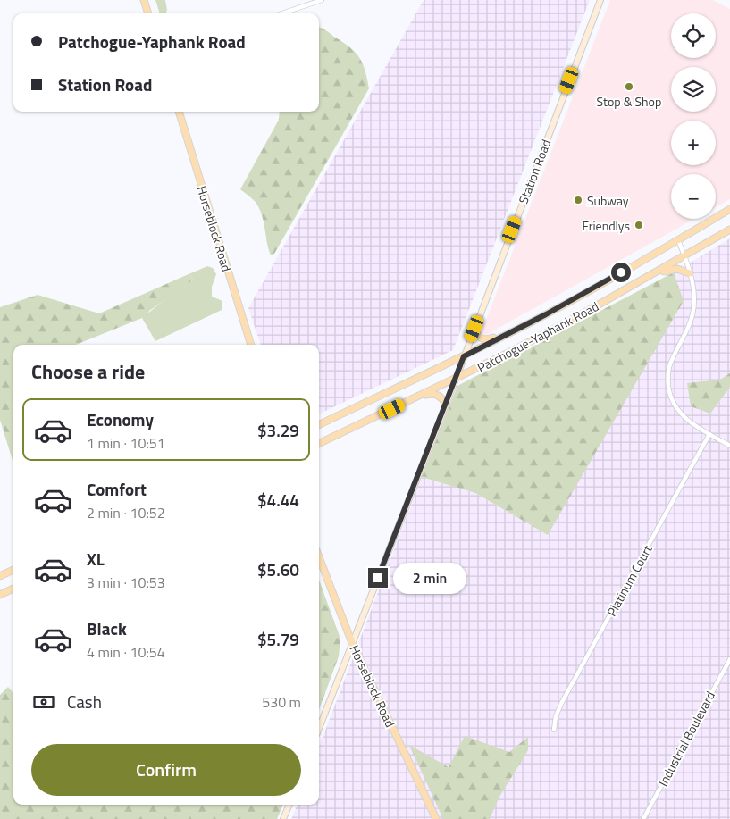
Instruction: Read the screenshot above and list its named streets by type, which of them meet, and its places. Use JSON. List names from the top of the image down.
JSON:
{
  "streets": {
    "main road": ["Station Road", "Horseblock Road", "Patchogue-Yaphank Road"],
    "street": ["Platinum Court", "Industrial Boulevard"]
  },
  "crossings": [
    ["Station Road", "Horseblock Road"],
    ["Station Road", "Patchogue-Yaphank Road"]
  ],
  "places": ["Stop & Shop", "Subway", "Friendlys"],
  "page": {
    "map_buttons": ["+", "−"],
    "banner": ["Patchogue-Yaphank Road", "Station Road"],
    "heading": "Choose a ride",
    "list": [
      {
        "name": "Economy",
        "note": "1 min · 10:51",
        "value": "$3.29"
      },
      {
        "name": "Comfort",
        "note": "2 min · 10:52",
        "value": "$4.44"
      },
      {
        "name": "XL",
        "note": "3 min · 10:53",
        "value": "$5.60"
      },
      {
        "name": "Black",
        "note": "4 min · 10:54",
        "value": "$5.79"
      }
    ],
    "bubble": "2 min",
    "pay": ["Cash", "530 m"],
    "buttons": "Confirm"
  }
}
